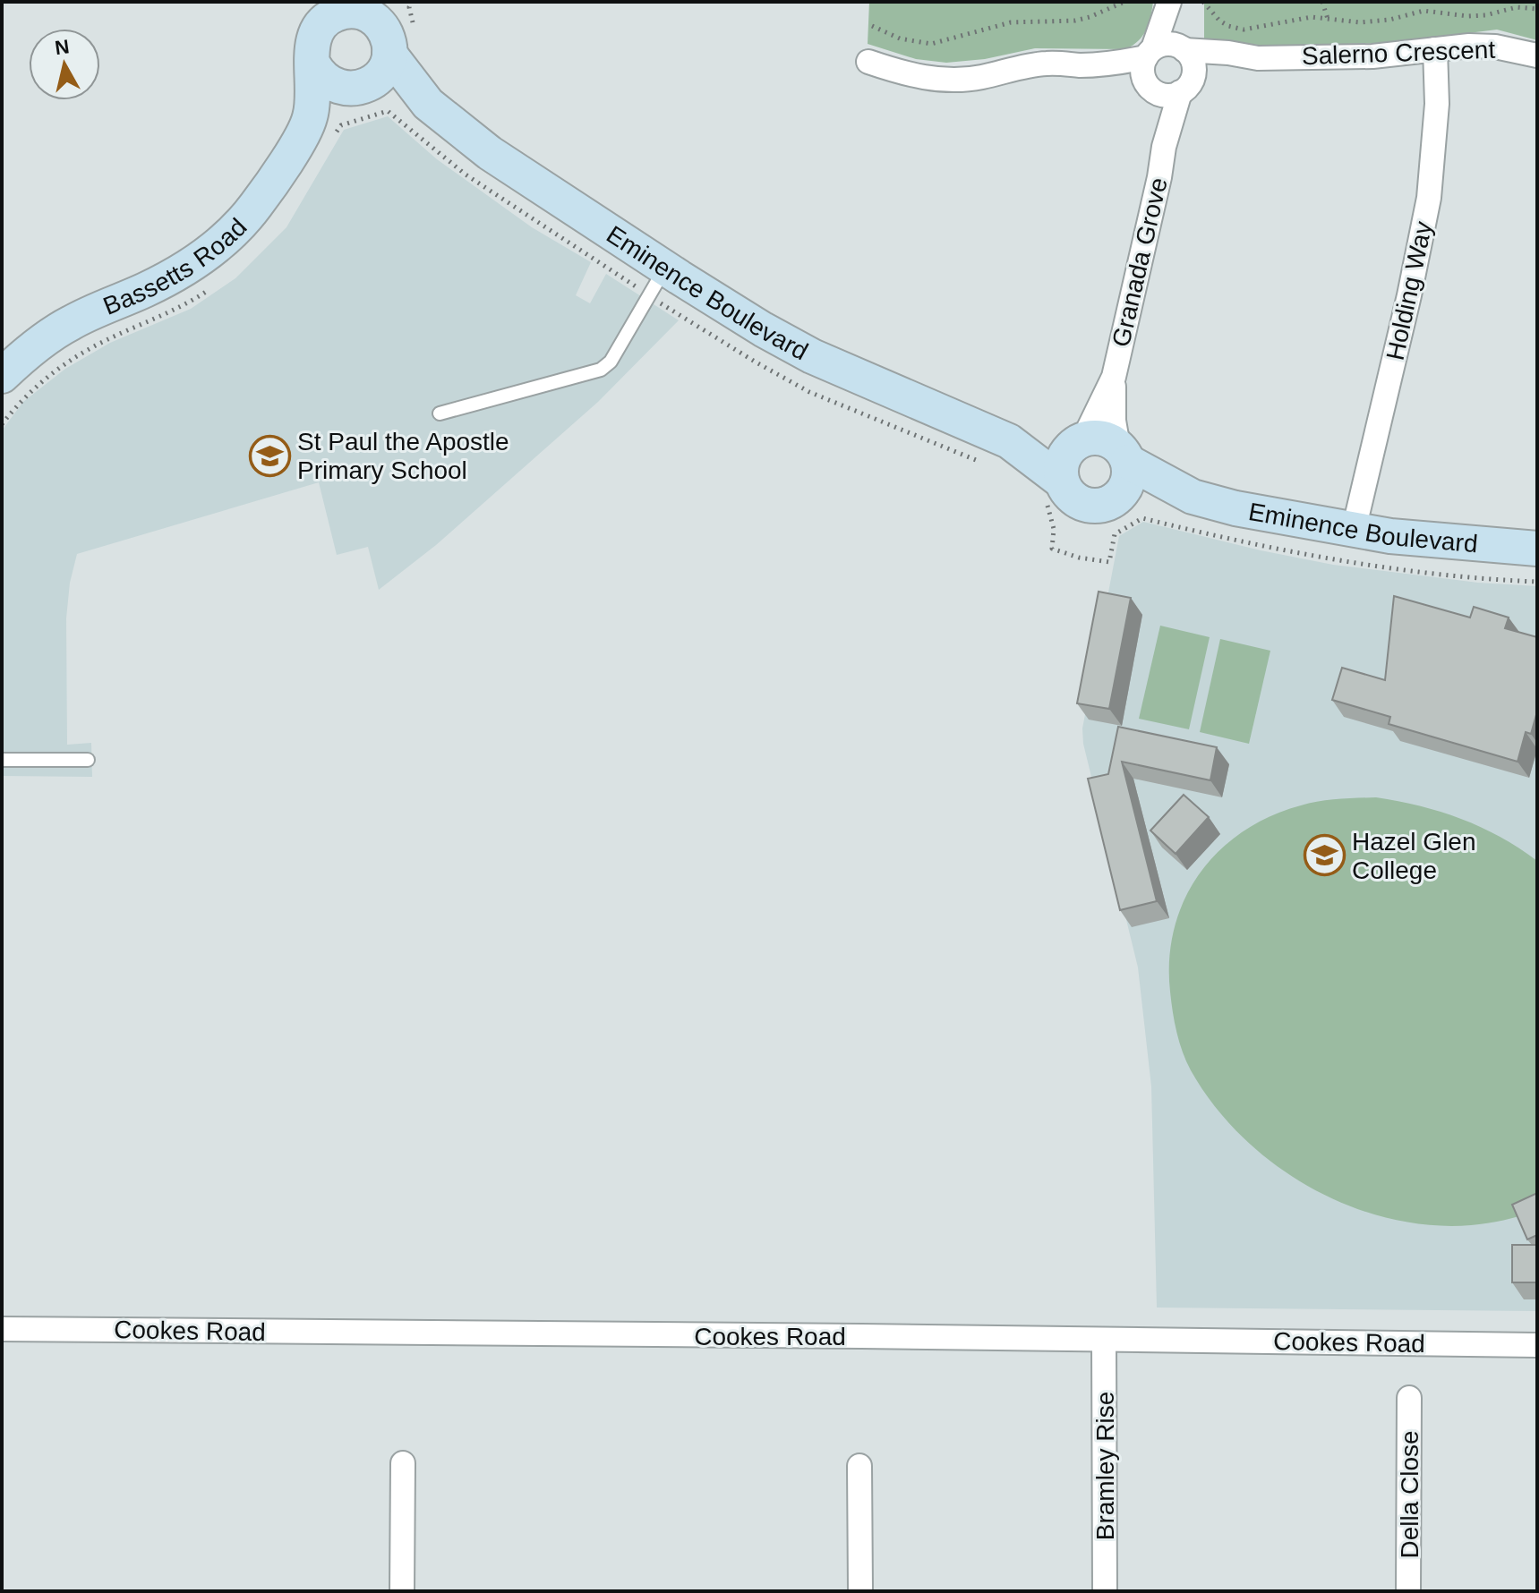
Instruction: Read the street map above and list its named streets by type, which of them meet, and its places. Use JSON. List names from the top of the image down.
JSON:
{
  "streets": {
    "street": [
      "Salerno Crescent",
      "Bassetts Road",
      "Granada Grove",
      "Holding Way",
      "Eminence Boulevard",
      "Cookes Road",
      "Bramley Rise",
      "Della Close"
    ]
  },
  "crossings": [
    ["Salerno Crescent", "Granada Grove"],
    ["Salerno Crescent", "Holding Way"],
    ["Bassetts Road", "Eminence Boulevard"],
    ["Granada Grove", "Eminence Boulevard"],
    ["Holding Way", "Eminence Boulevard"],
    ["Cookes Road", "Bramley Rise"]
  ],
  "places": {
    "school or university": ["St Paul the Apostle Primary School", "Hazel Glen College"]
  },
  "north": "top"
}
